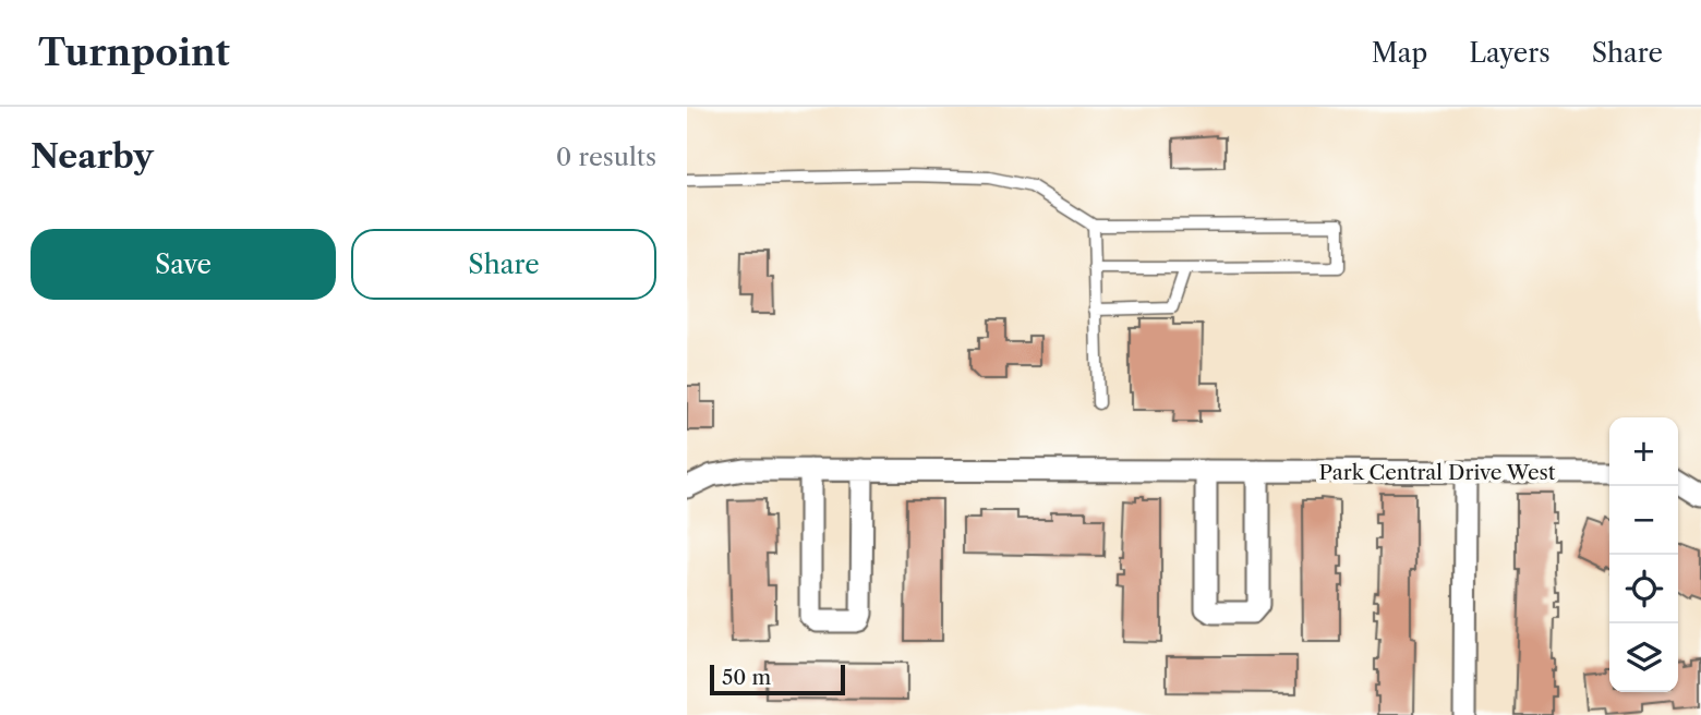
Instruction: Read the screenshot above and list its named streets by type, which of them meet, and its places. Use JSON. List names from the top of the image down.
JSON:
{
  "streets": {
    "street": ["Park Central Drive West"]
  },
  "scale_bar": "50 m",
  "page": {
    "header": "Turnpoint",
    "nav": ["Map", "Layers", "Share"],
    "heading": ["Nearby", "0 results"],
    "buttons": ["Save", "Share"],
    "map_buttons": ["+", "−"],
    "scale": "50 m"
  }
}
